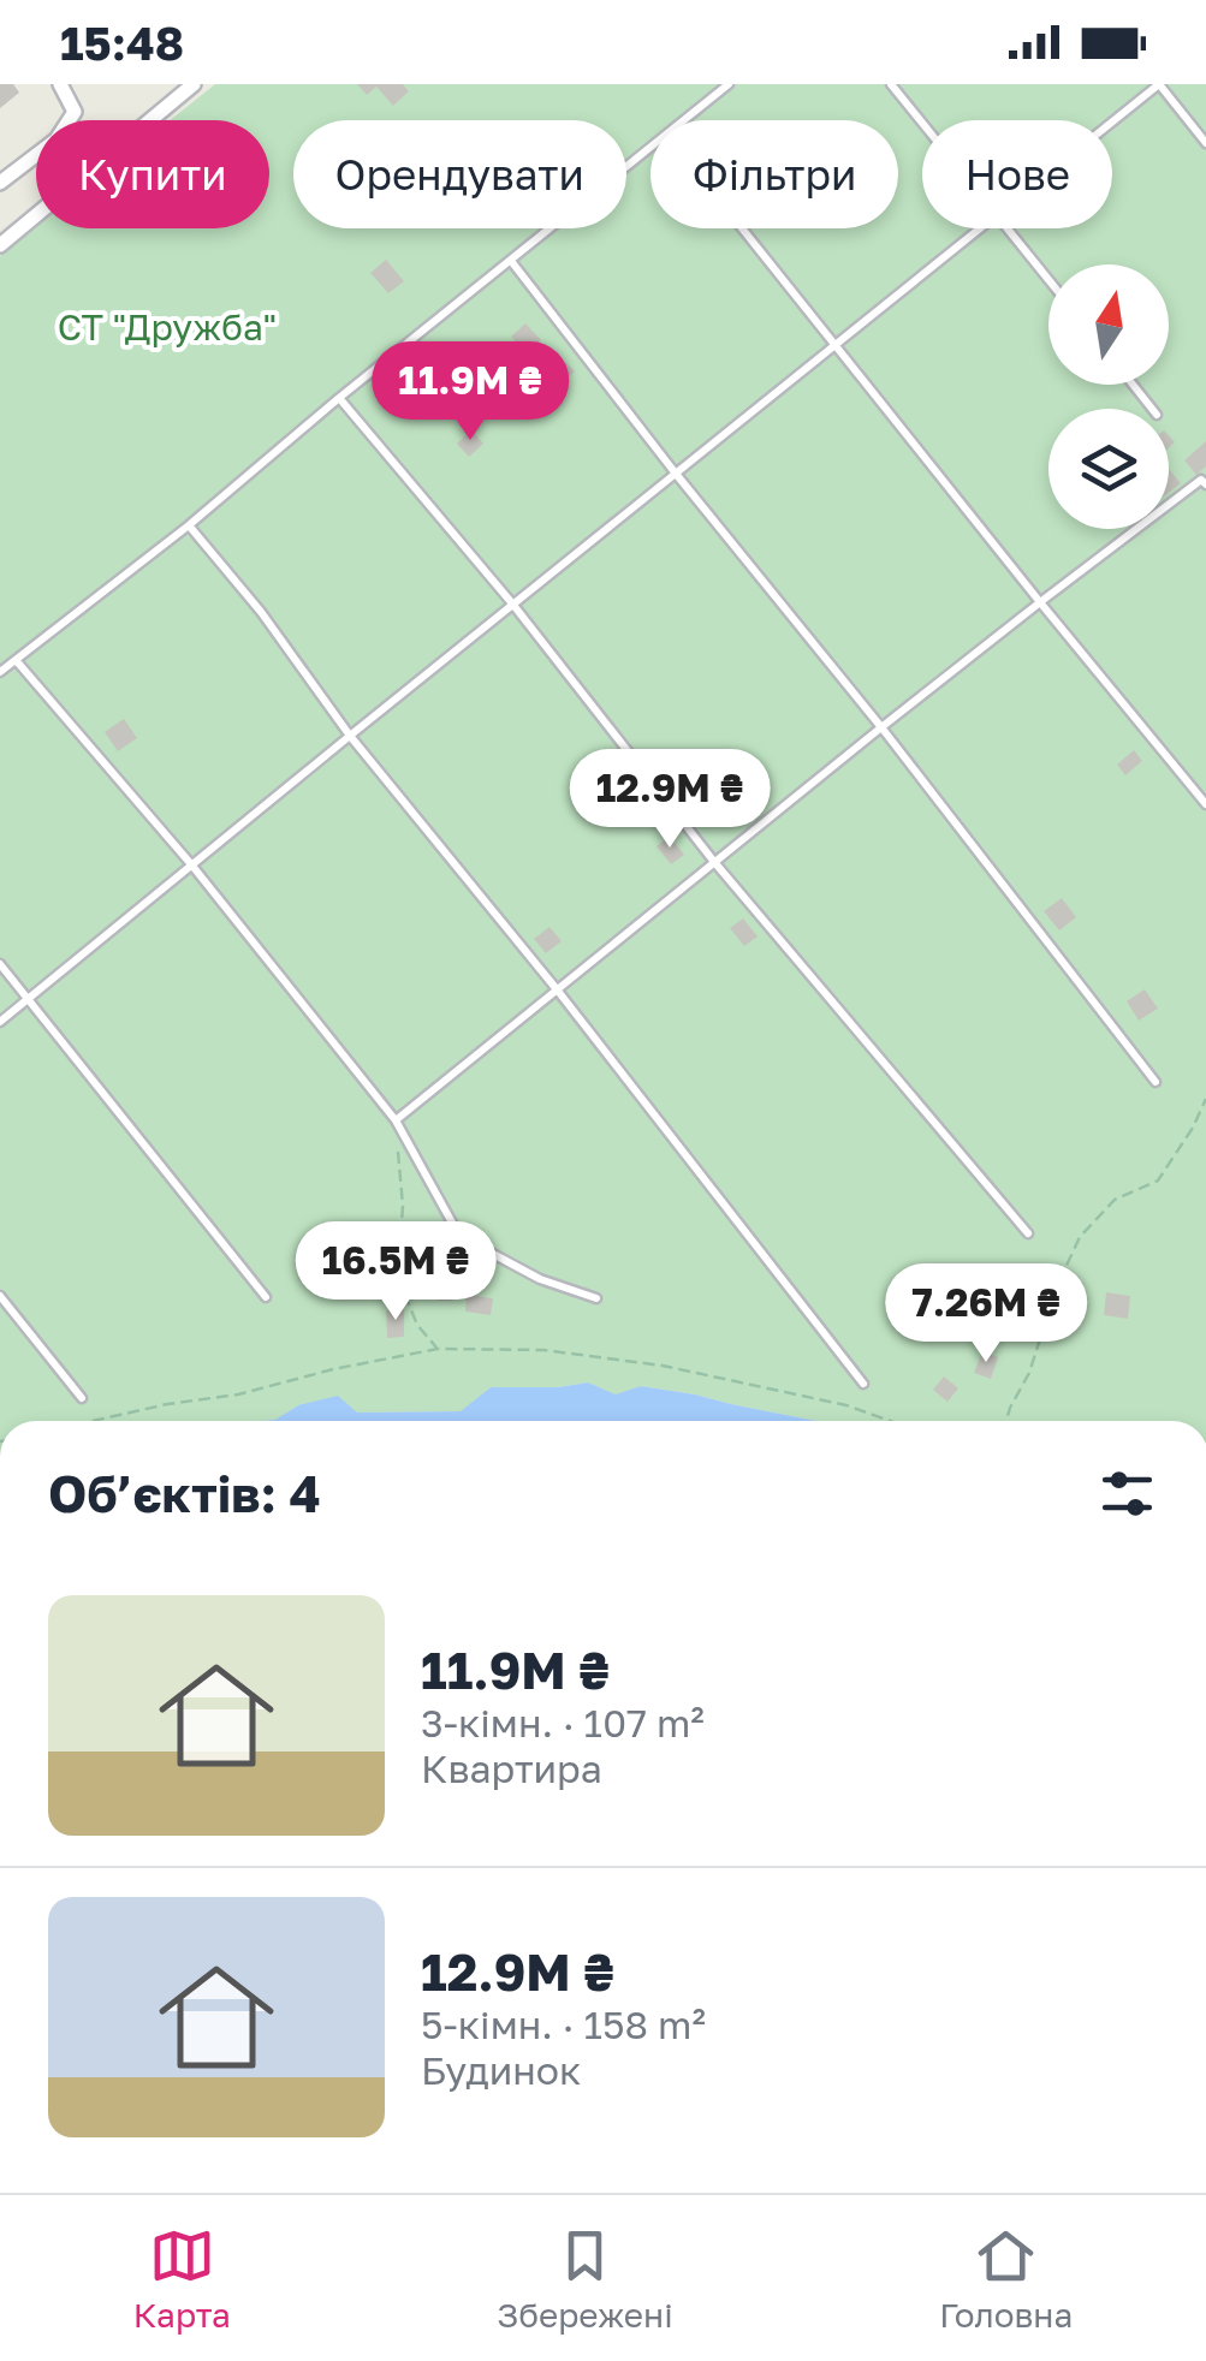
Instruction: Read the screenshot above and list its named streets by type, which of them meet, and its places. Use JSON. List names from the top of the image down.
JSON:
{
  "parks": ["СТ \"Дружба\""],
  "north": "top",
  "page": {
    "status": "15:48",
    "chip": [
      "Купити",
      "Орендувати",
      "Фільтри",
      "Нове"
    ],
    "price": [
      "11.9M ₴",
      "12.9M ₴",
      "16.5M ₴",
      "7.26M ₴"
    ],
    "heading": "Об’єктів: 4",
    "list": [
      {
        "name": "11.9M ₴",
        "note": "3-кімн. · 107 m² · Квартира"
      },
      {
        "name": "12.9M ₴",
        "note": "5-кімн. · 158 m² · Будинок"
      }
    ],
    "tabs": ["Карта", "Збережені", "Головна"]
  }
}
